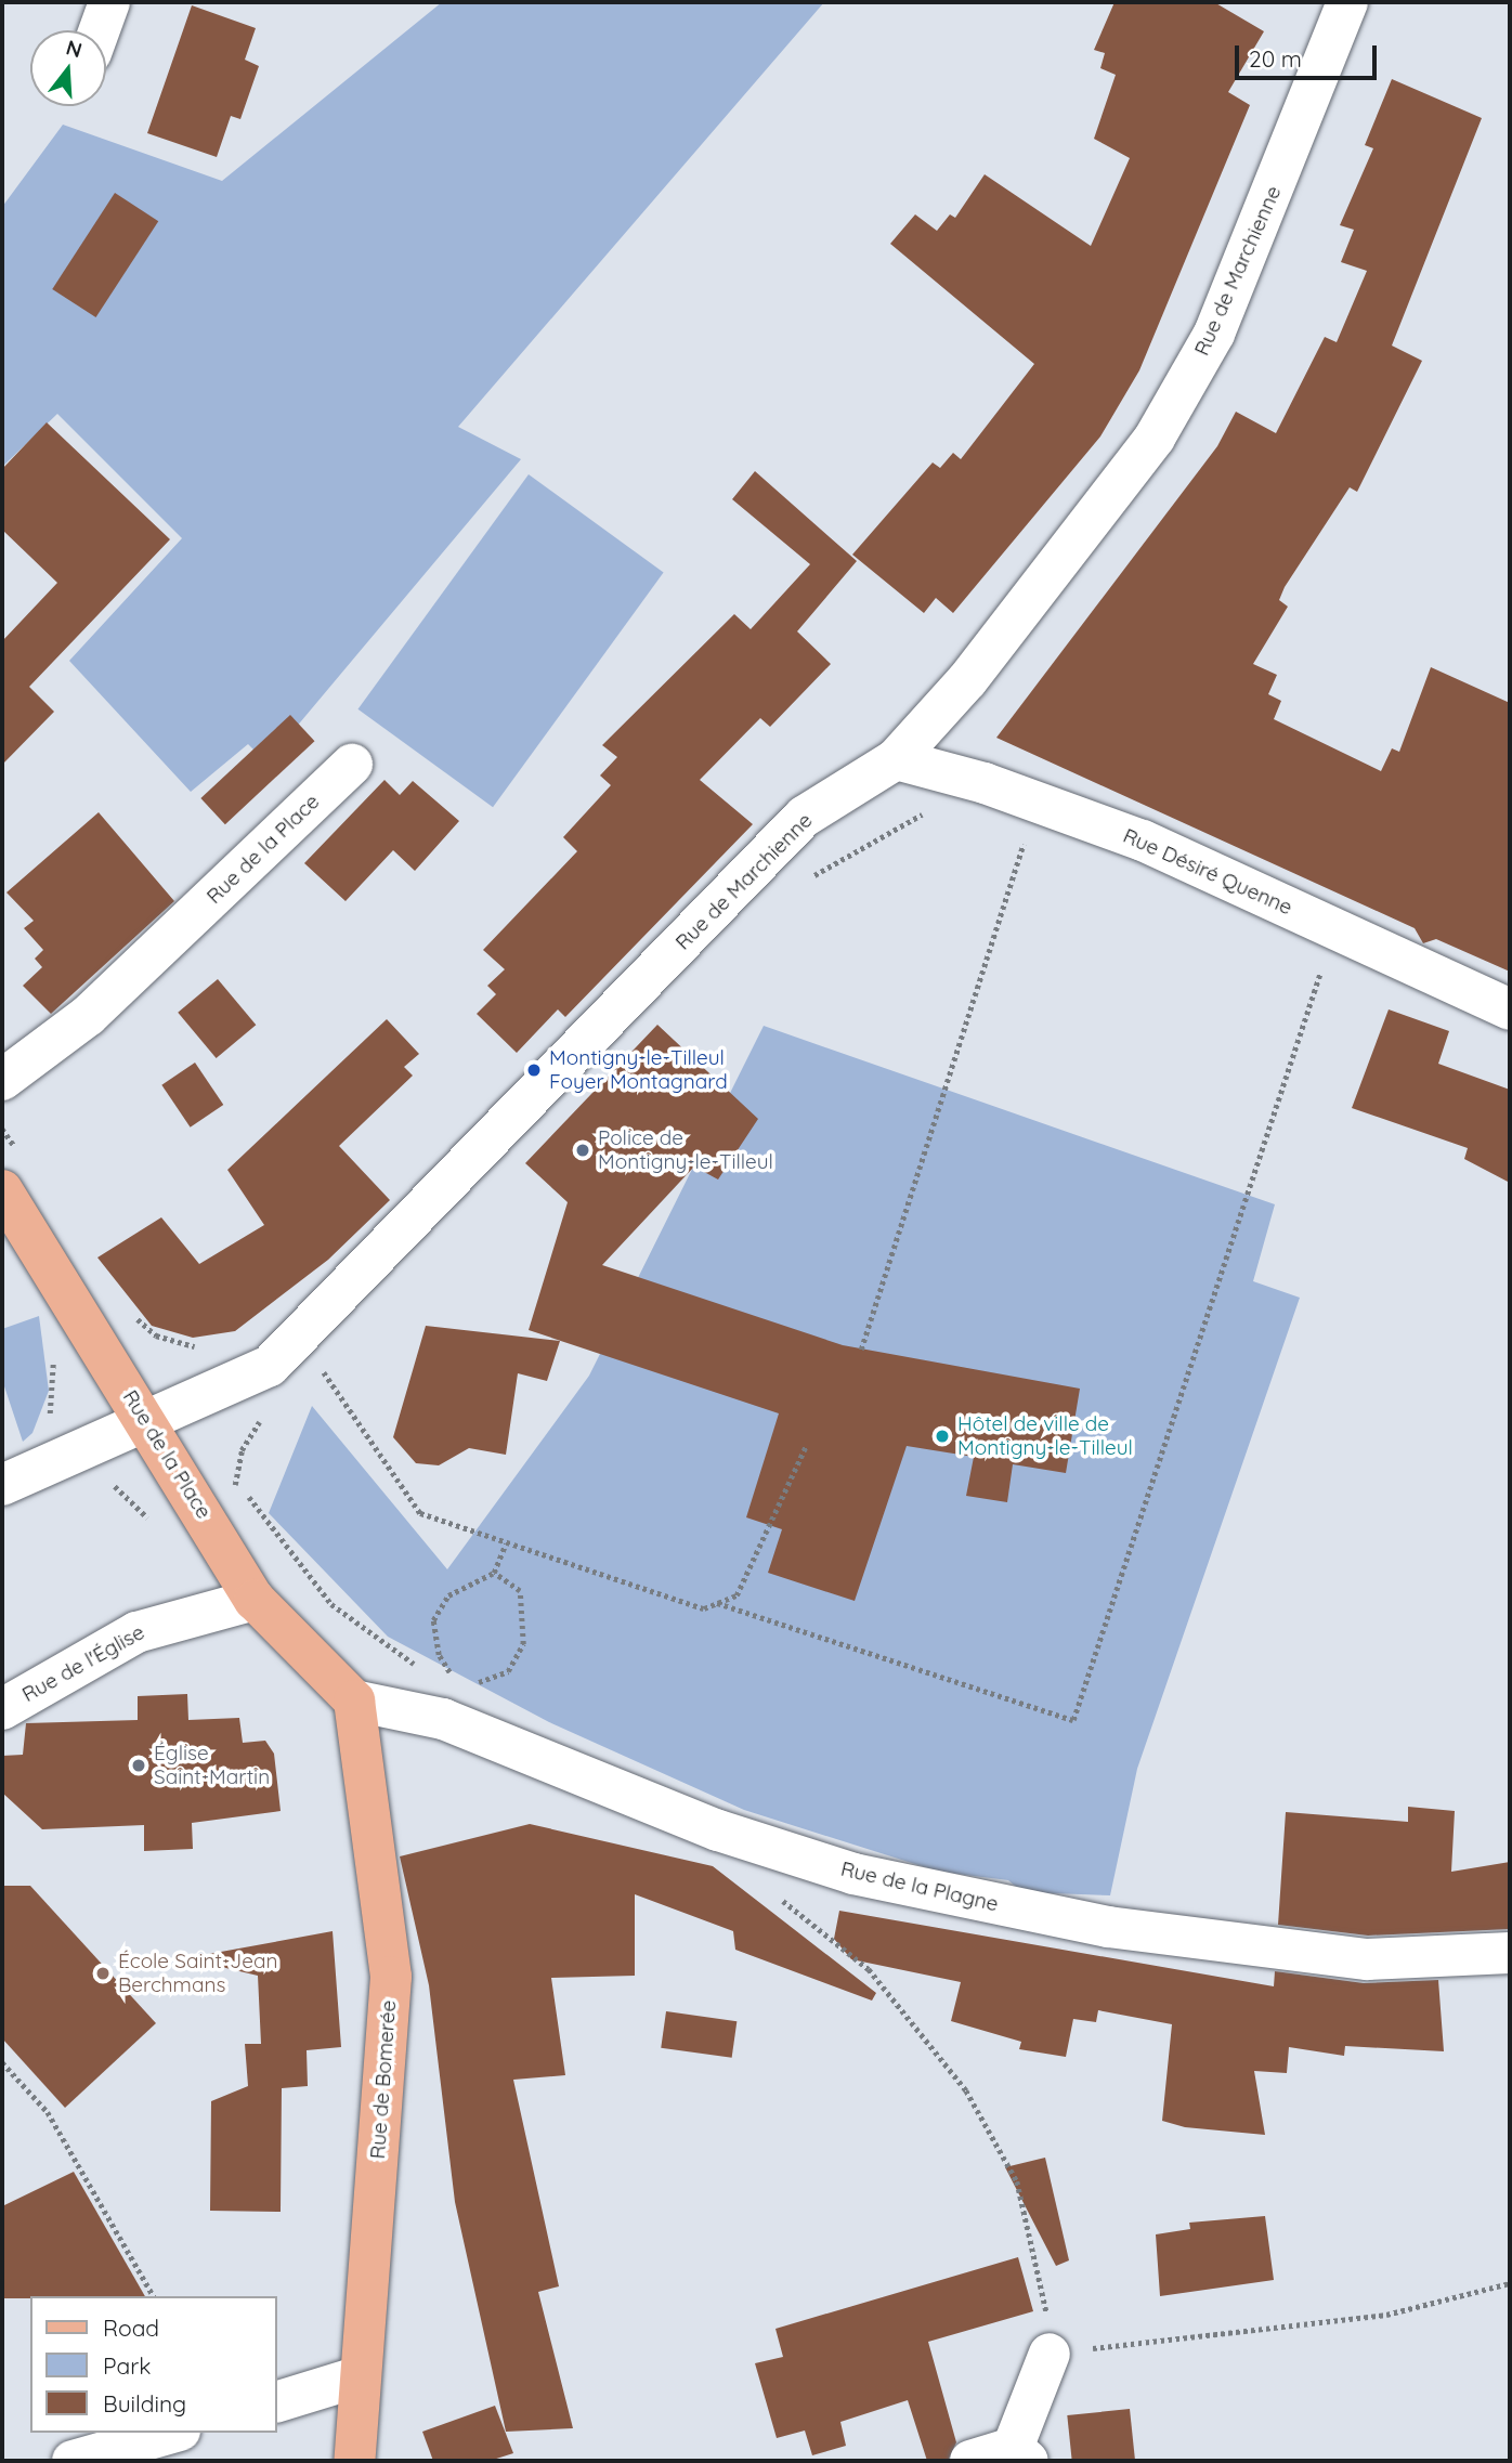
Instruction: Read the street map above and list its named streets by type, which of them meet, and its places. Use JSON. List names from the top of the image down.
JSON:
{
  "streets": {
    "main road": ["Rue de la Place", "Rue de Bomerée"],
    "street": [
      "Rue de Marchienne",
      "Rue Désiré Quenne",
      "Rue de l'Église",
      "Rue de la Plagne"
    ]
  },
  "crossings": [
    ["Rue de Marchienne", "Rue de la Place"],
    ["Rue de Marchienne", "Rue Désiré Quenne"],
    ["Rue de la Place", "Rue de l'Église"],
    ["Rue de la Place", "Rue de la Plagne"],
    ["Rue de la Place", "Rue de Bomerée"],
    ["Rue de la Plagne", "Rue de Bomerée"]
  ],
  "places": [
    "Montigny-le-Tilleul Foyer Montagnard",
    "Police de Montigny-le-Tilleul",
    "Hôtel de ville de Montigny-le-Tilleul",
    "Église Saint-Martin",
    "École Saint-Jean Berchmans"
  ],
  "legend": ["Road", "Park", "Building"],
  "scale_bar": "20 m",
  "north": "top"
}
